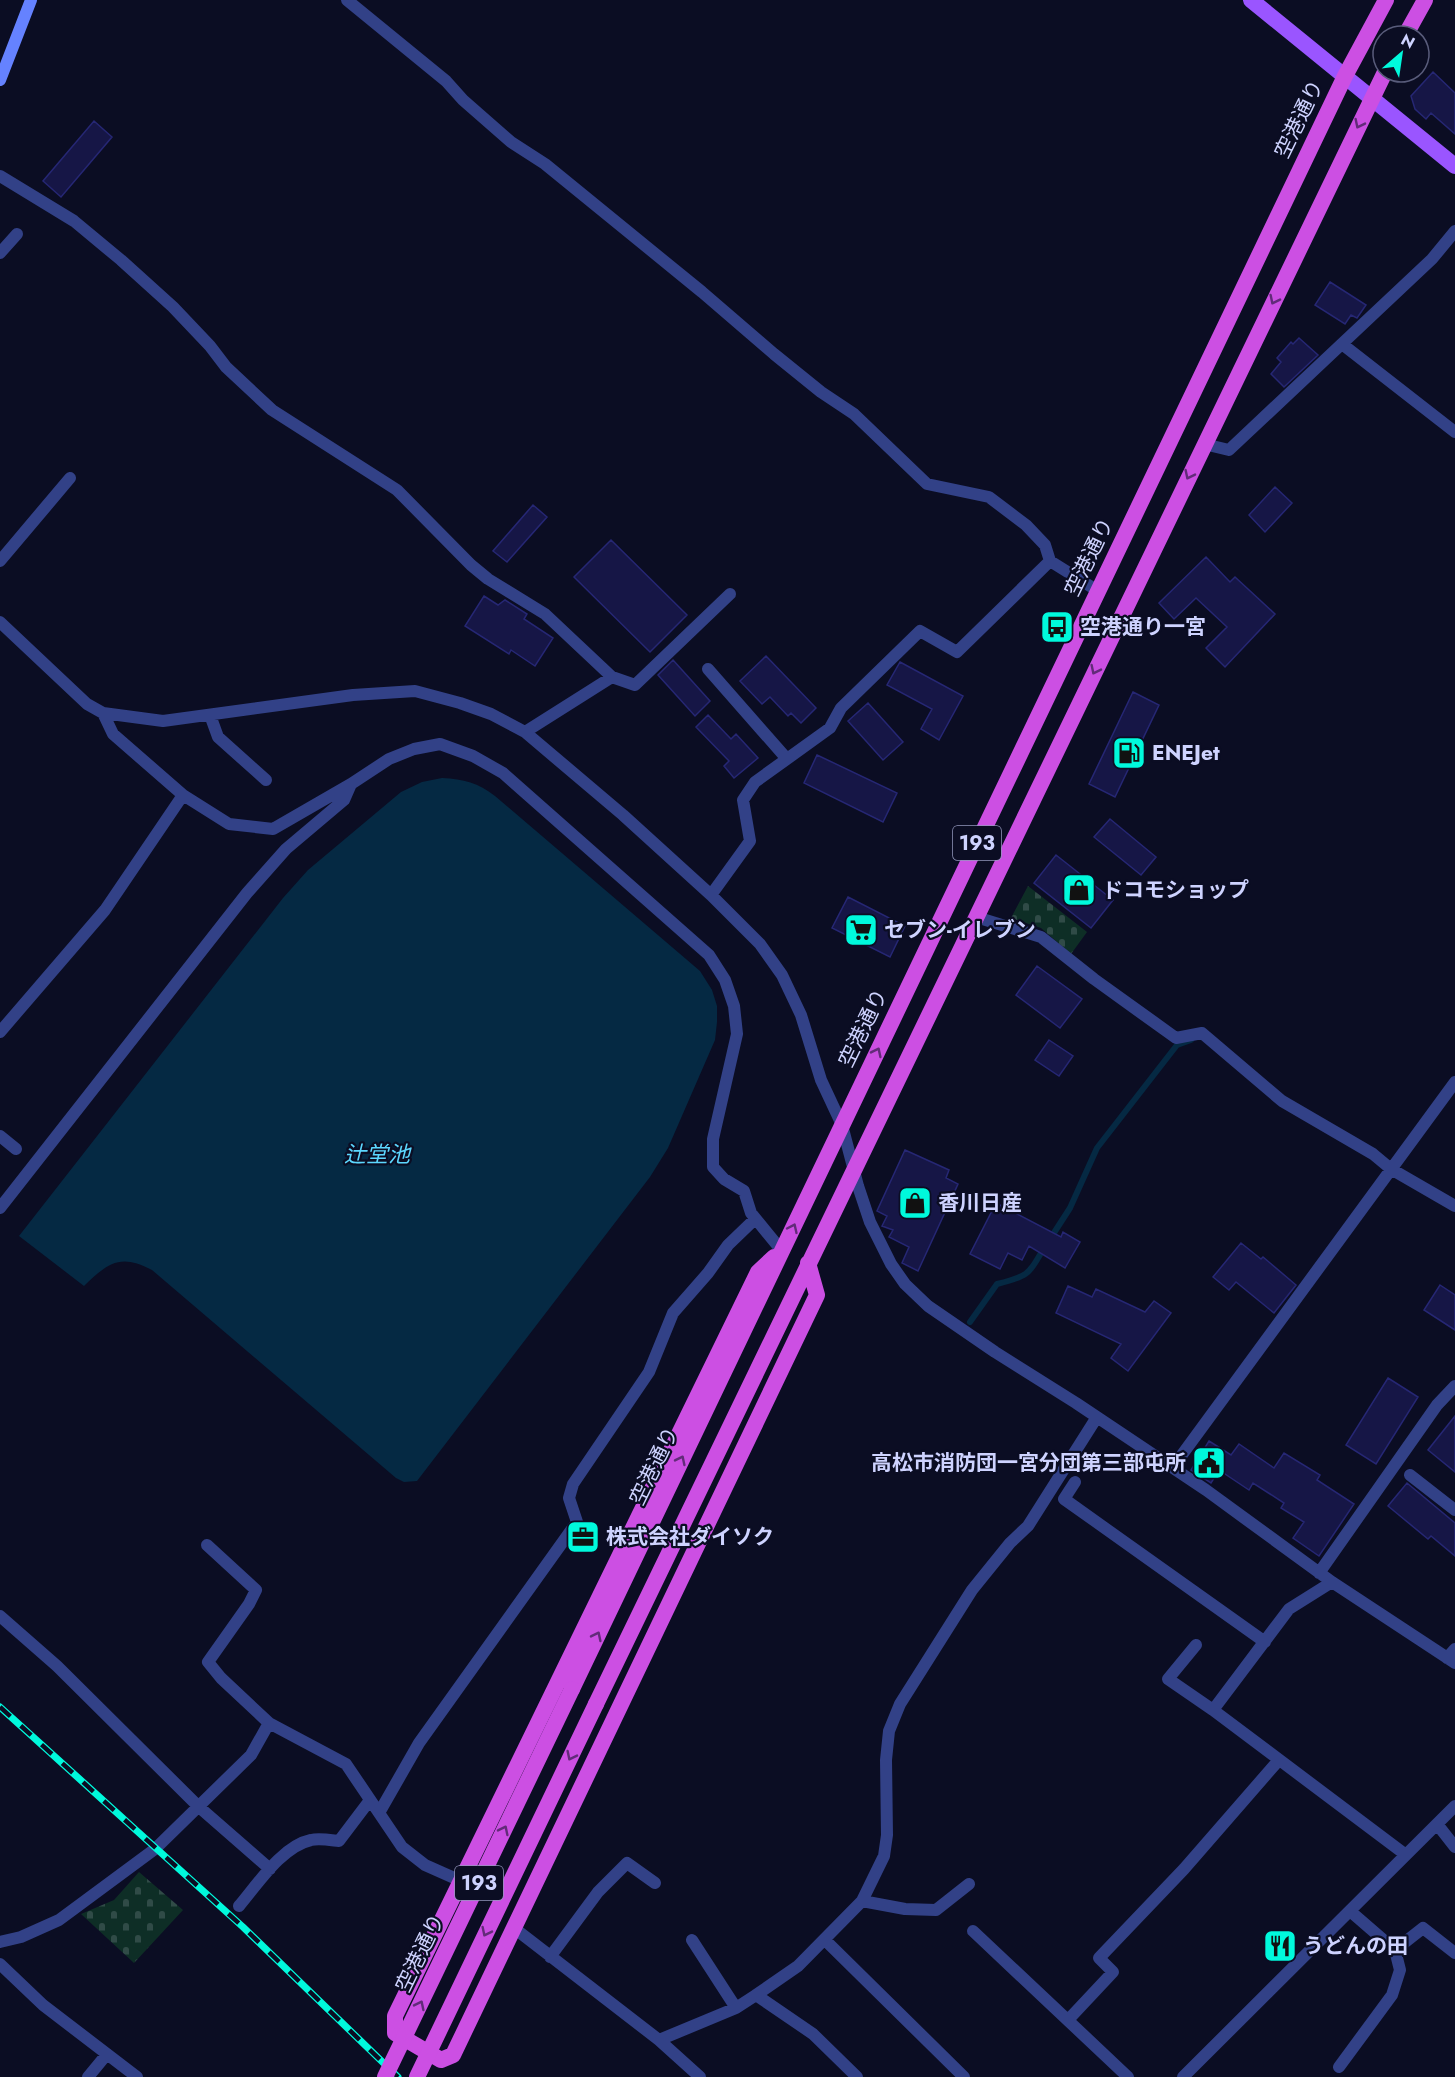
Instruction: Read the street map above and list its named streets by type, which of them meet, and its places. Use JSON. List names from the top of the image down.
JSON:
{
  "streets": {
    "highway": ["空港通り", "193"]
  },
  "water": ["辻堂池"],
  "places": {
    "bus stop": ["空港通り一宮"],
    "fuel station": ["ENEJet"],
    "shop": ["ドコモショップ", "香川日産"],
    "supermarket": ["セブン-イレブン"],
    "public building": ["高松市消防団一宮分団第三部屯所"],
    "office": ["株式会社ダイソク"],
    "restaurant": ["うどんの田"]
  },
  "north": "top right"
}
